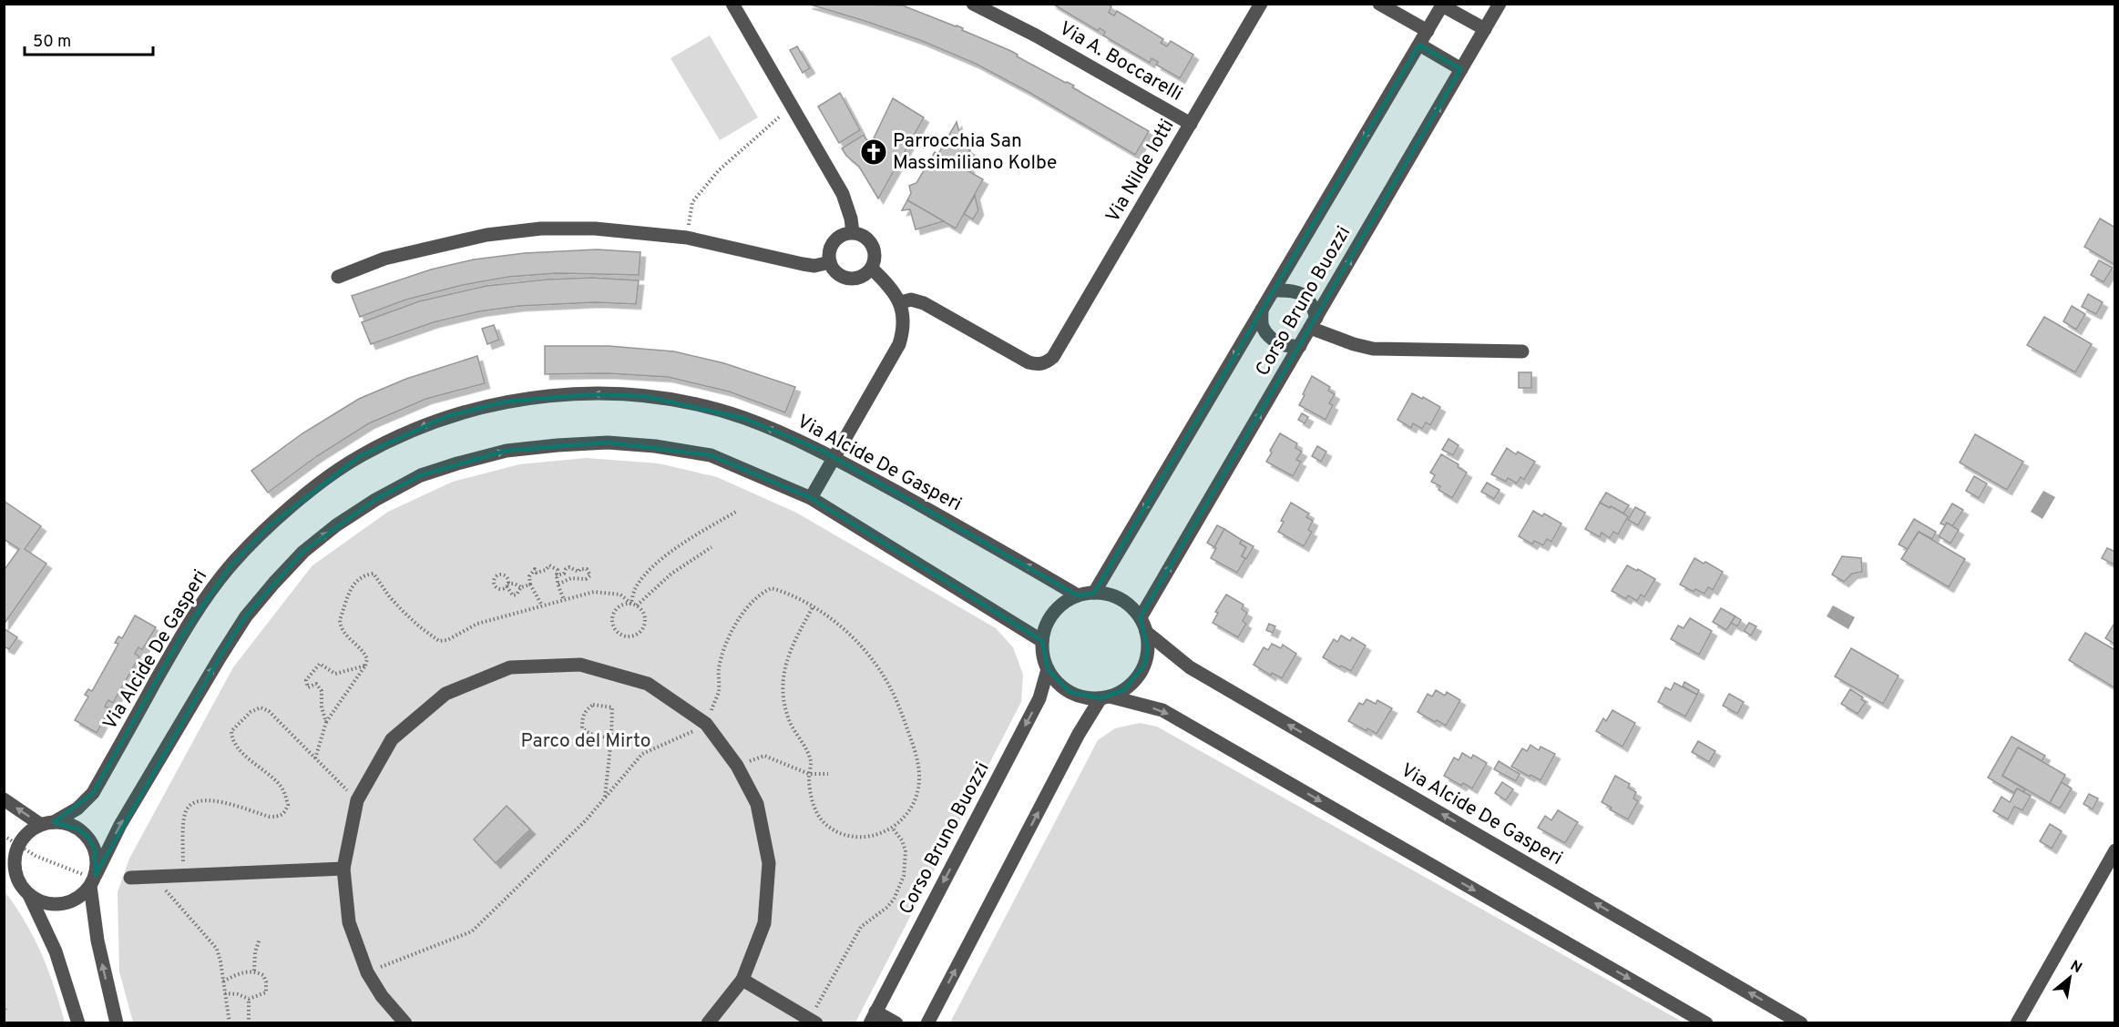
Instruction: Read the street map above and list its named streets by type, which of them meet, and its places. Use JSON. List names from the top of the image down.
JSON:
{
  "streets": {
    "street": [
      "Via A. Boccarelli",
      "Via Nilde Iotti",
      "Corso Bruno Buozzi",
      "Via Alcide De Gasperi"
    ]
  },
  "crossings": [
    ["Via A. Boccarelli", "Via Nilde Iotti"],
    ["Corso Bruno Buozzi", "Via Alcide De Gasperi"]
  ],
  "parks": ["Parco del Mirto"],
  "places": {
    "church": ["Parrocchia San Massimiliano Kolbe"]
  },
  "scale_bar": "50 m",
  "north": "top right"
}
